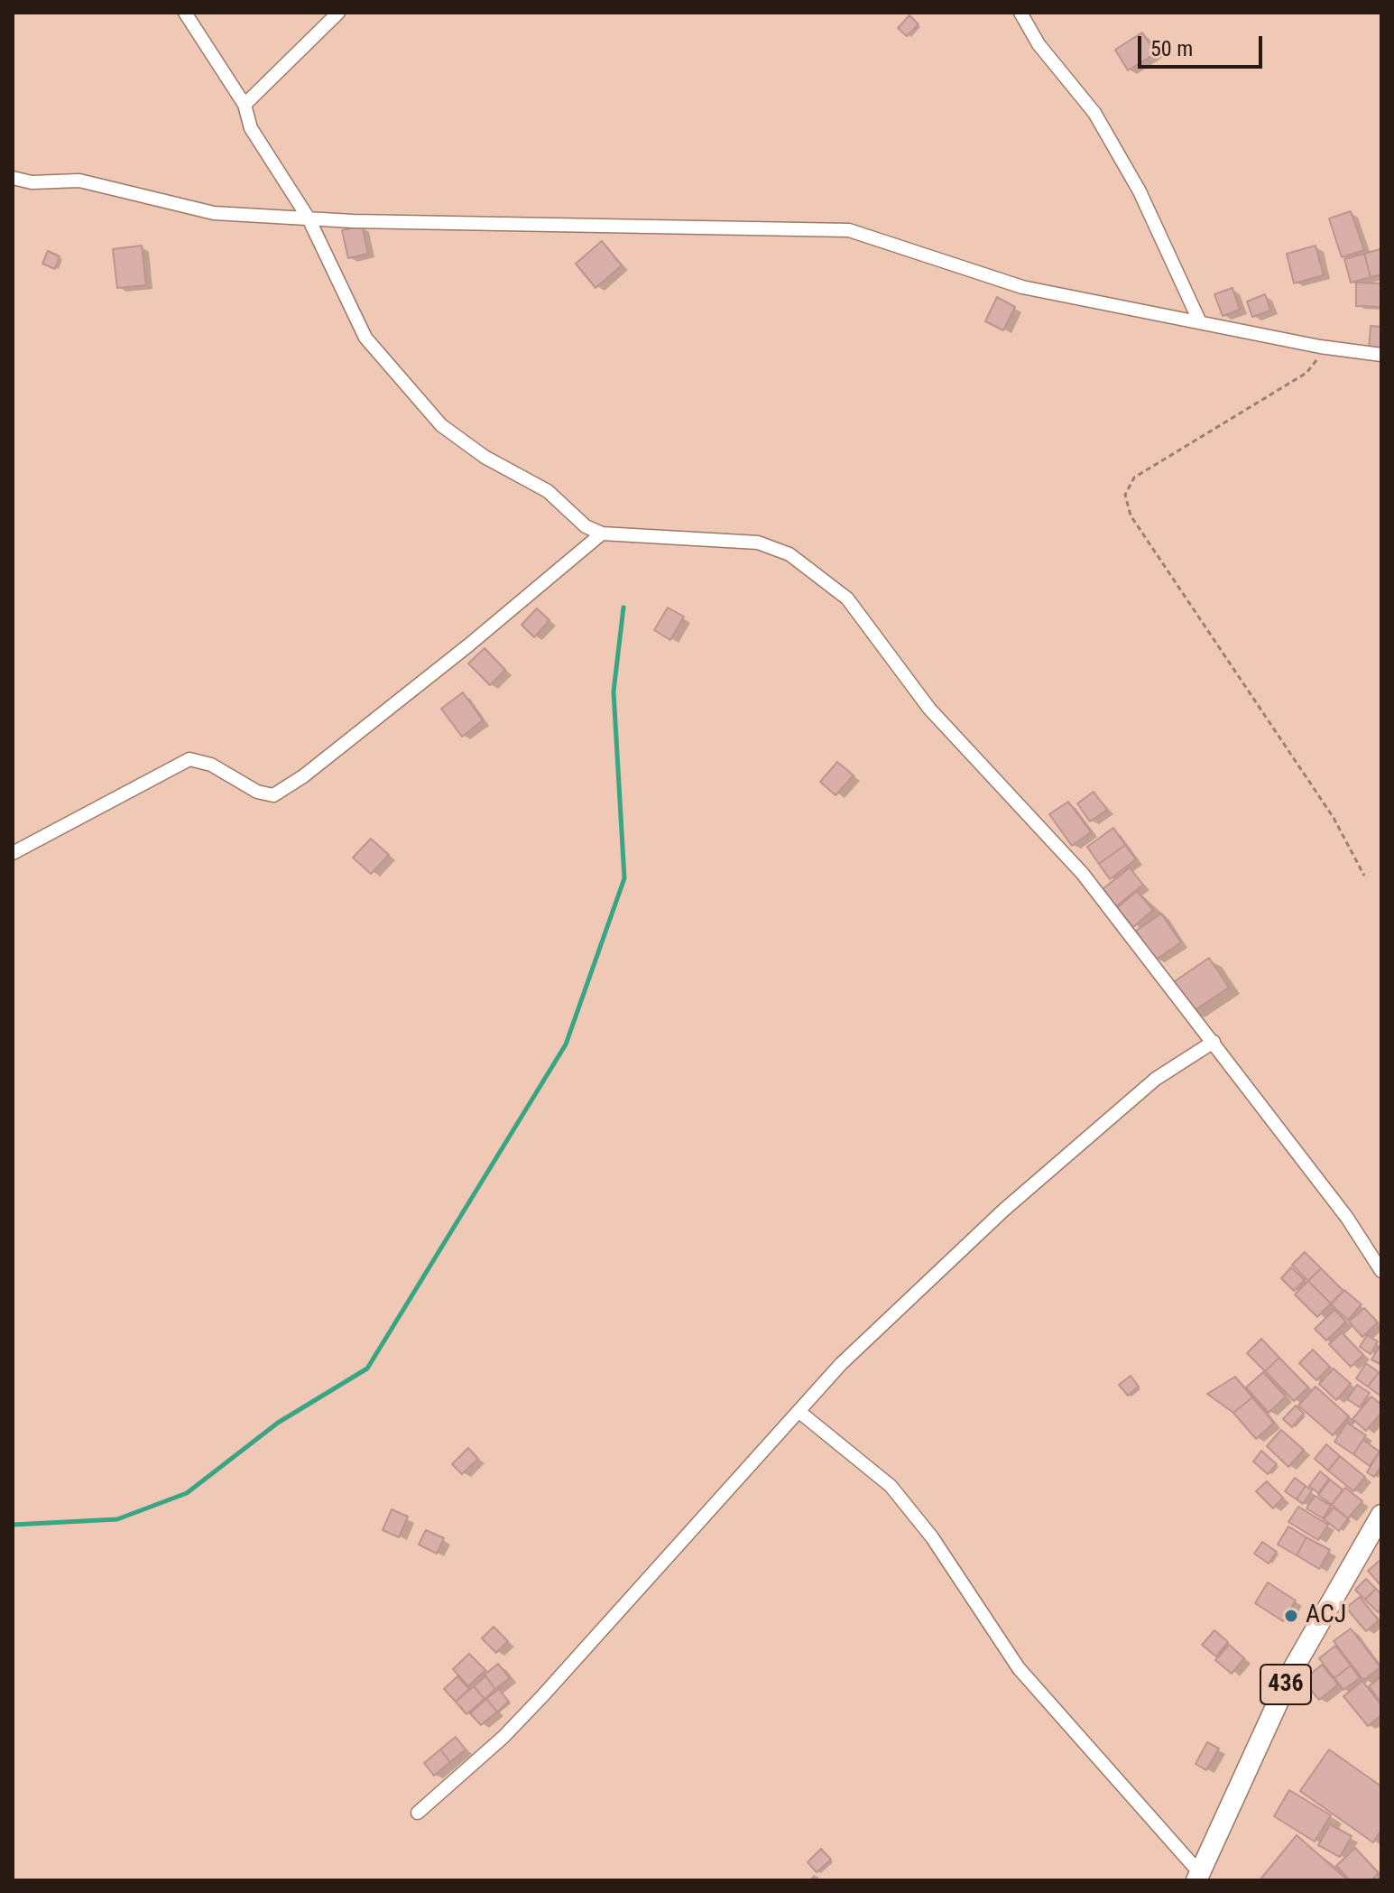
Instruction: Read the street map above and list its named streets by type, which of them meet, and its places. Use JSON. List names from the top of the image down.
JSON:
{
  "streets": {
    "main road": ["436"]
  },
  "places": ["ACJ"],
  "scale_bar": "50 m"
}
